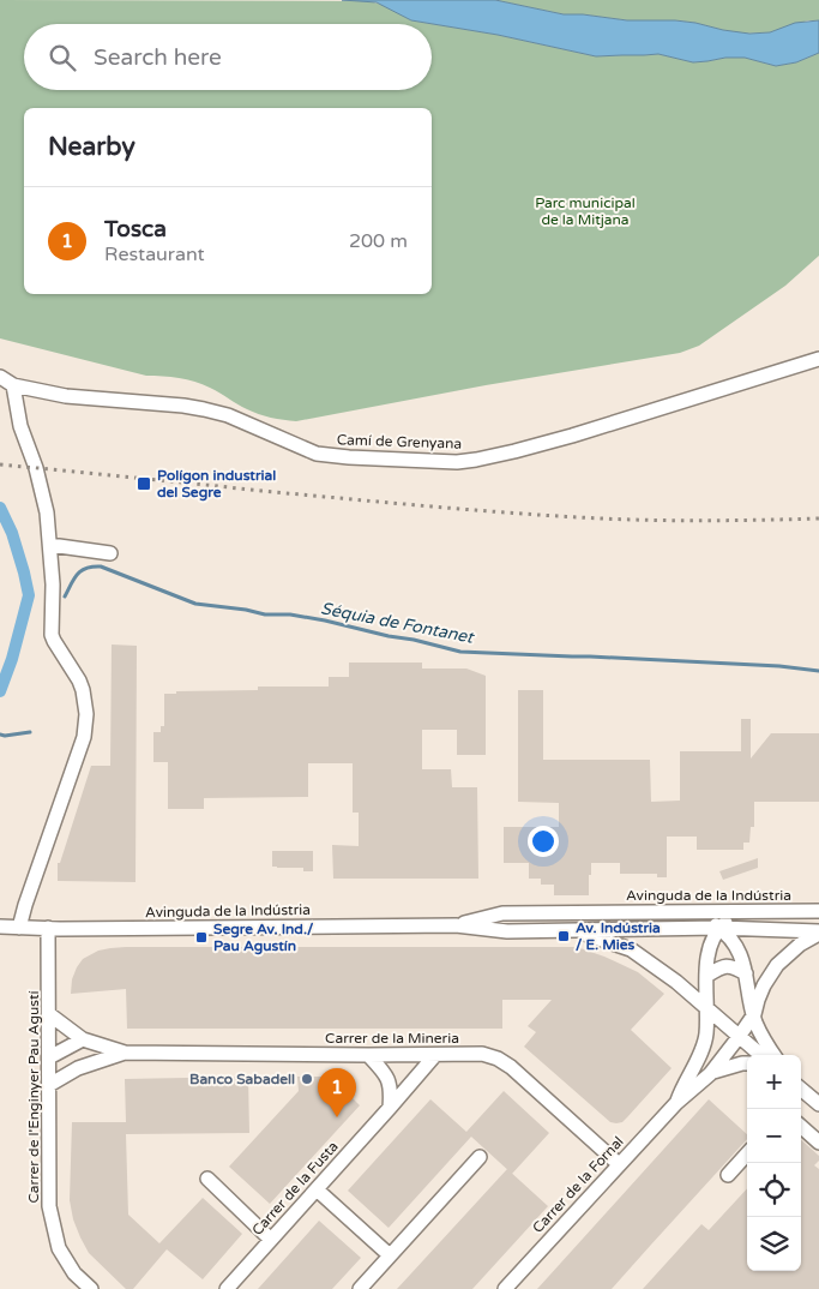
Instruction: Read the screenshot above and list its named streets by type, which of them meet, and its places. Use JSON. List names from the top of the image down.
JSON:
{
  "streets": {
    "street": [
      "Camí de Grenyana",
      "Avinguda de la Indústria",
      "Carrer de la Mineria",
      "Carrer de l'Enginyer Pau Agustí",
      "Carrer de la Fornal",
      "Carrer de la Fusta"
    ]
  },
  "crossings": [
    ["Avinguda de la Indústria", "Carrer de l'Enginyer Pau Agustí"],
    ["Avinguda de la Indústria", "Carrer de la Fornal"],
    ["Carrer de la Mineria", "Carrer de l'Enginyer Pau Agustí"],
    ["Carrer de la Mineria", "Carrer de la Fornal"],
    ["Carrer de la Mineria", "Carrer de la Fusta"]
  ],
  "water": ["Séquia de Fontanet"],
  "parks": ["Parc municipal de la Mitjana"],
  "places": {
    "transit": ["Polígon industrial del Segre", "Av. Indústria / E. Mies", "Segre Av. Ind./ Pau Agustín"],
    "other": ["Banco Sabadell"]
  },
  "page": {
    "search": "Search here",
    "heading": "Nearby",
    "list": [
      {
        "mark": "1",
        "name": "Tosca",
        "note": "Restaurant",
        "value": "200 m"
      }
    ],
    "map_buttons": ["+", "−"],
    "pins": "1"
  }
}
